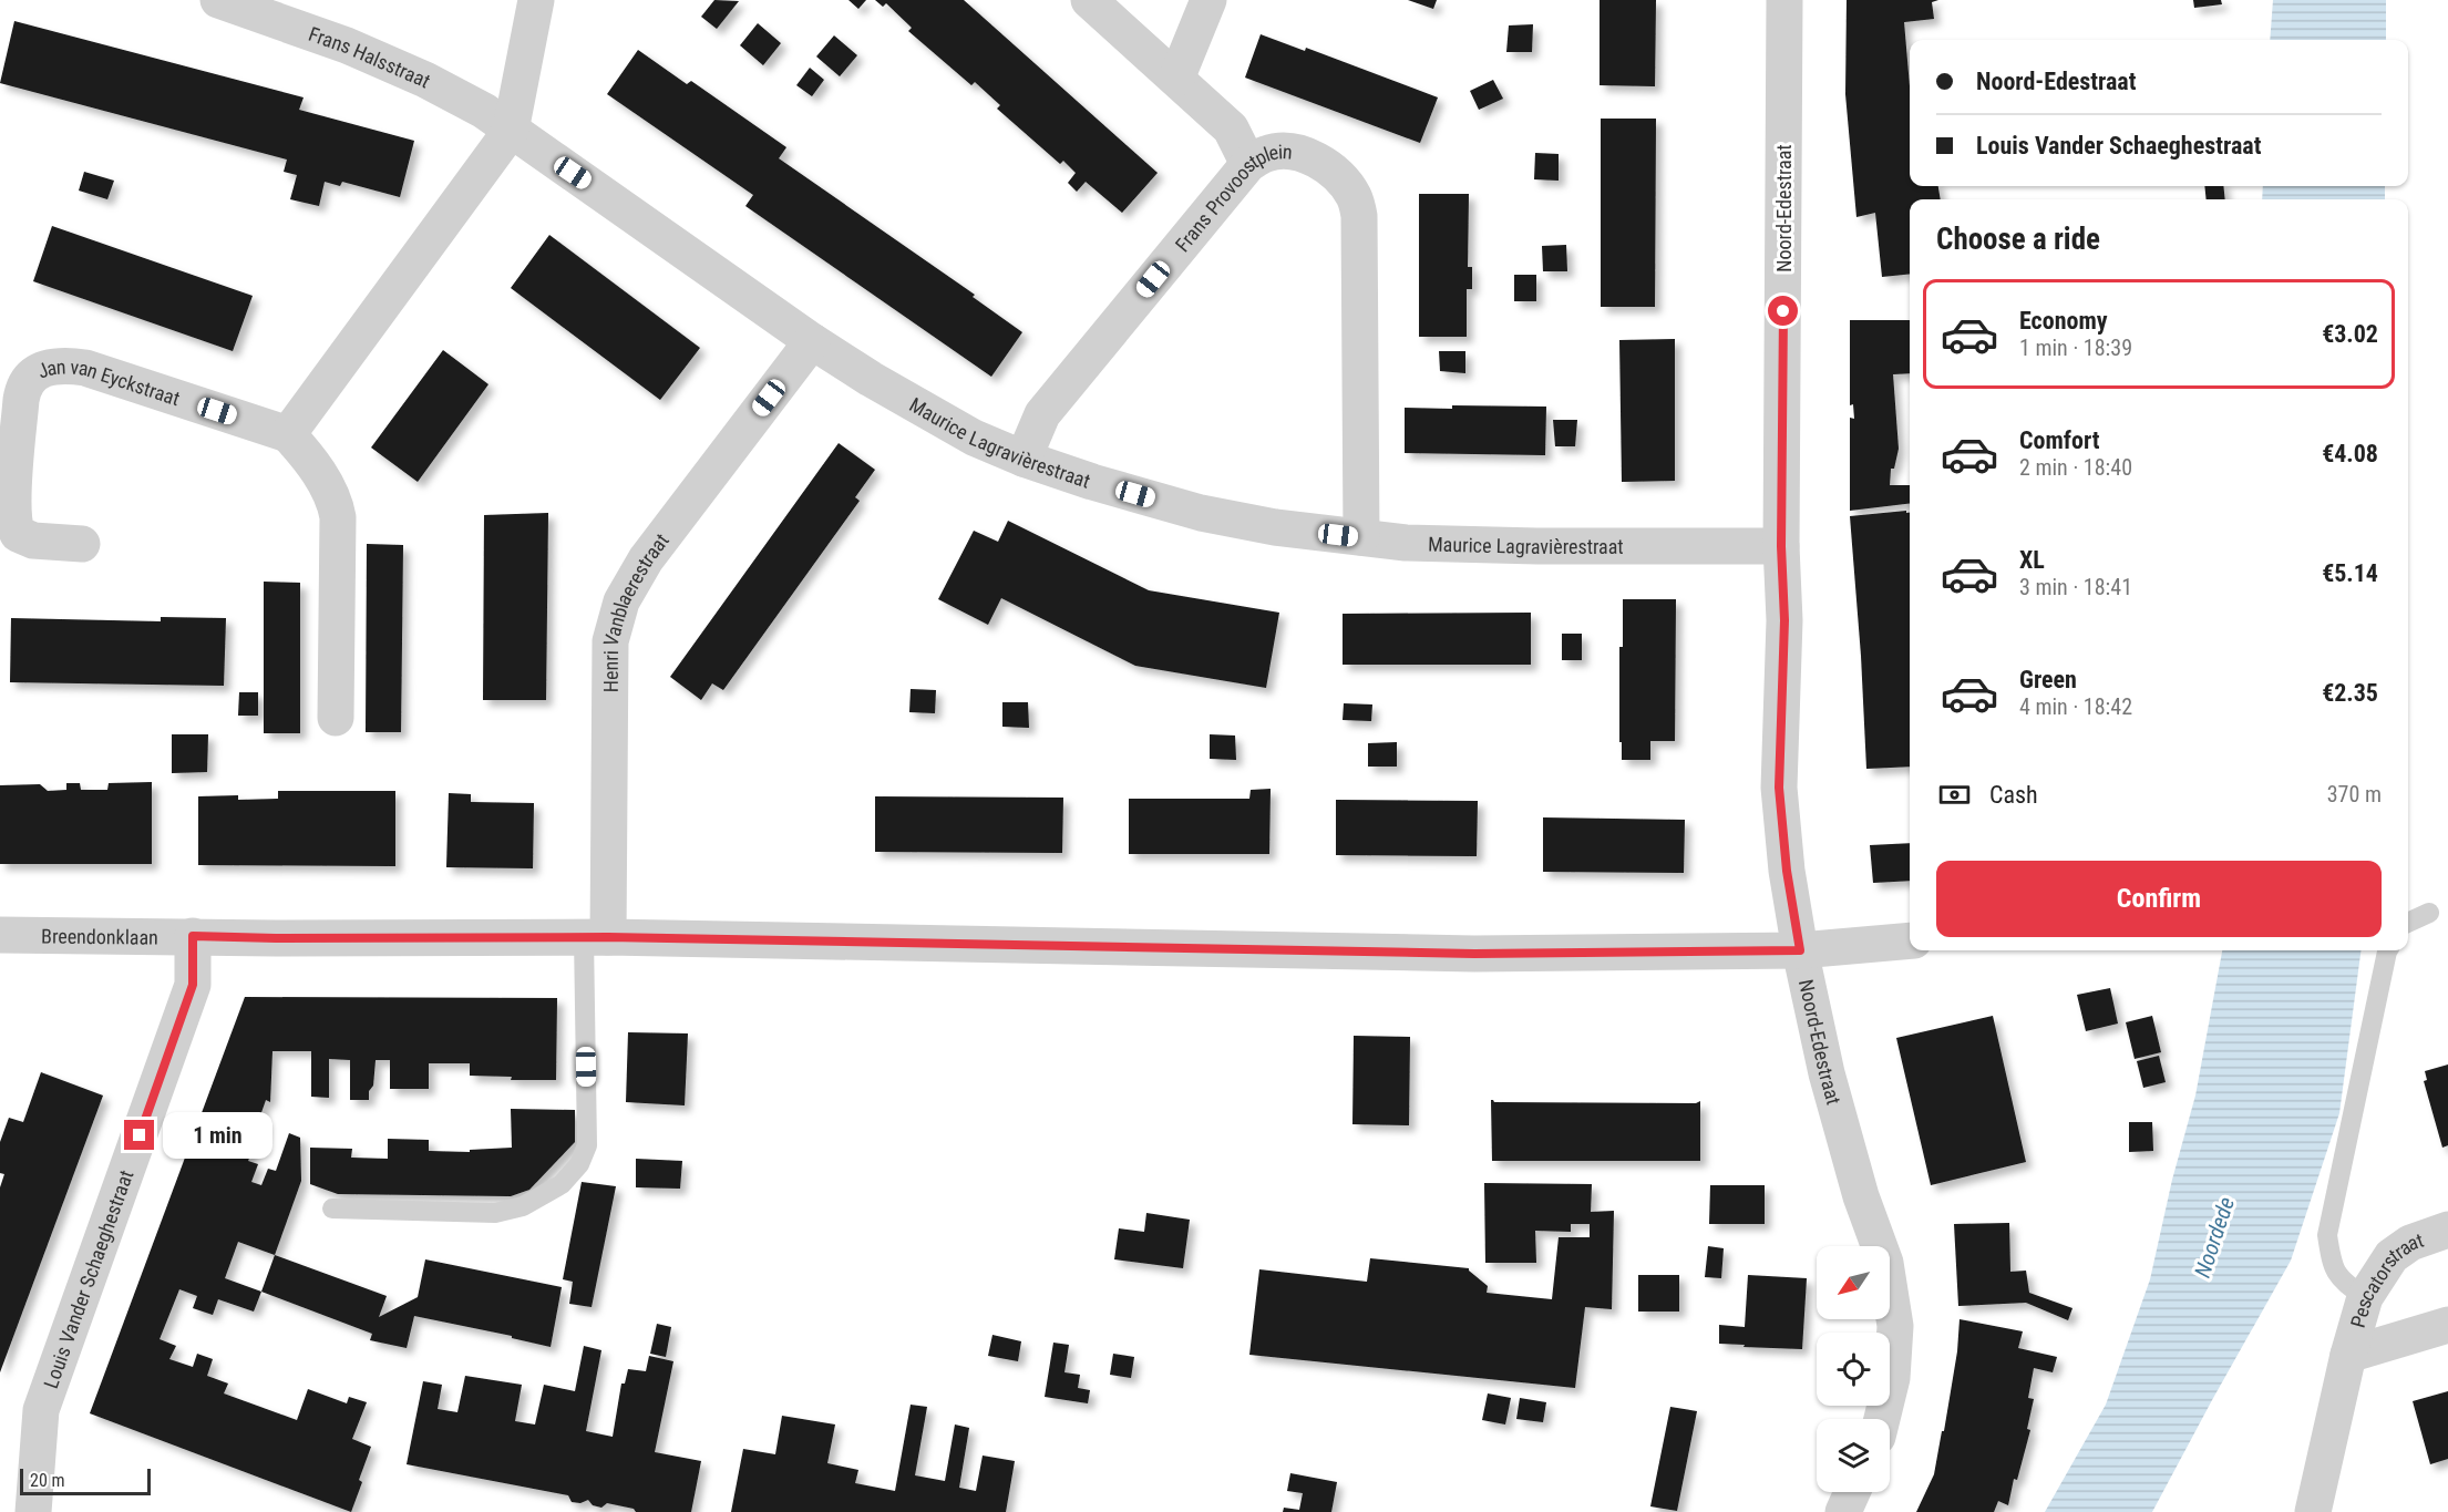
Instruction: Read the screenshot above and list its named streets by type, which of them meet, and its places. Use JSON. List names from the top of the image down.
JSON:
{
  "streets": {
    "street": [
      "Frans Halsstraat",
      "Frans Provoostplein",
      "Noord-Edestraat",
      "Jan van Eyckstraat",
      "Maurice Lagravièrestraat",
      "Henri Vanblaerestraat",
      "Breendonklaan",
      "Louis Vander Schaeghestraat",
      "Pescatorstraat"
    ]
  },
  "crossings": [
    ["Frans Halsstraat", "Maurice Lagravièrestraat"],
    ["Frans Provoostplein", "Maurice Lagravièrestraat"],
    ["Noord-Edestraat", "Maurice Lagravièrestraat"],
    ["Noord-Edestraat", "Breendonklaan"],
    ["Maurice Lagravièrestraat", "Henri Vanblaerestraat"],
    ["Henri Vanblaerestraat", "Breendonklaan"],
    ["Breendonklaan", "Louis Vander Schaeghestraat"]
  ],
  "water": ["Noordede"],
  "scale_bar": "20 m",
  "north": "bottom left",
  "page": {
    "banner": ["Noord-Edestraat", "Louis Vander Schaeghestraat"],
    "heading": "Choose a ride",
    "list": [
      {
        "name": "Economy",
        "note": "1 min · 18:39",
        "value": "€3.02"
      },
      {
        "name": "Comfort",
        "note": "2 min · 18:40",
        "value": "€4.08"
      },
      {
        "name": "XL",
        "note": "3 min · 18:41",
        "value": "€5.14"
      },
      {
        "name": "Green",
        "note": "4 min · 18:42",
        "value": "€2.35"
      }
    ],
    "pay": ["Cash", "370 m"],
    "buttons": "Confirm",
    "bubble": "1 min",
    "scale": "20 m"
  }
}
